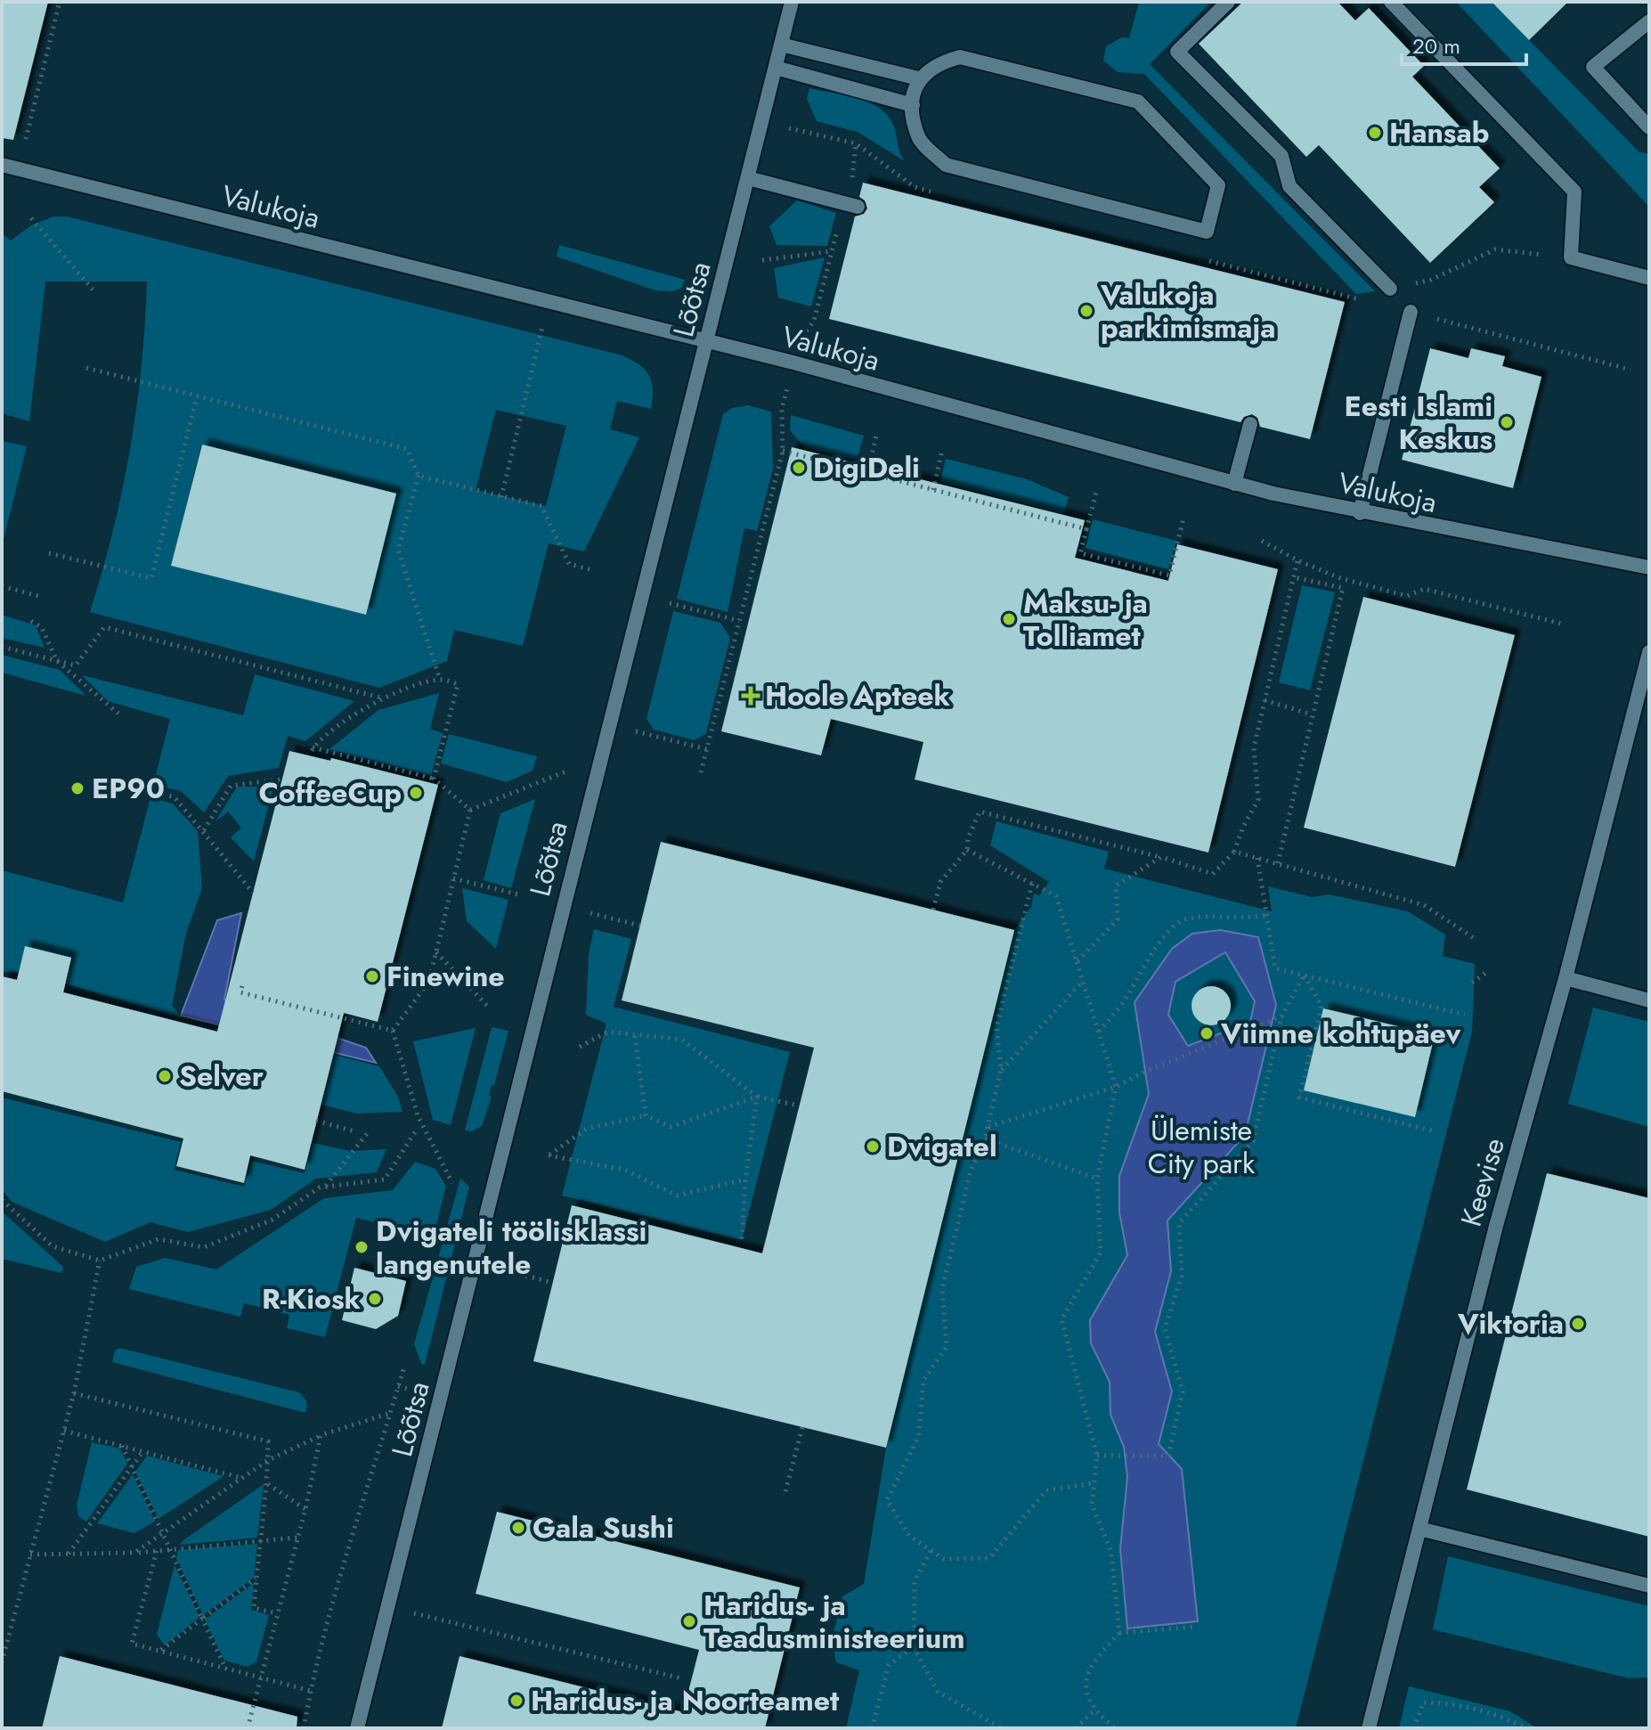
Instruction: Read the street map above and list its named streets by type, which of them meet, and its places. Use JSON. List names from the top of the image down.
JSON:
{
  "streets": {
    "street": ["Valukoja", "Lõõtsa", "Keevise"]
  },
  "crossings": [
    ["Valukoja", "Lõõtsa"]
  ],
  "parks": ["Ülemiste City park"],
  "places": {
    "other": [
      "Hansab",
      "Valukoja parkimismaja",
      "Eesti Islami Keskus",
      "DigiDeli",
      "Maksu- ja Tolliamet",
      "EP90",
      "CoffeeCup",
      "Finewine",
      "Viimne kohtupäev",
      "Selver",
      "Dvigatel",
      "Dvigateli töölisklassi langenutele",
      "R-Kiosk",
      "Viktoria",
      "Gala Sushi",
      "Haridus- ja Teadusministeerium",
      "Haridus- ja Noorteamet"
    ],
    "health": ["Hoole Apteek"]
  },
  "scale_bar": "20 m"
}
